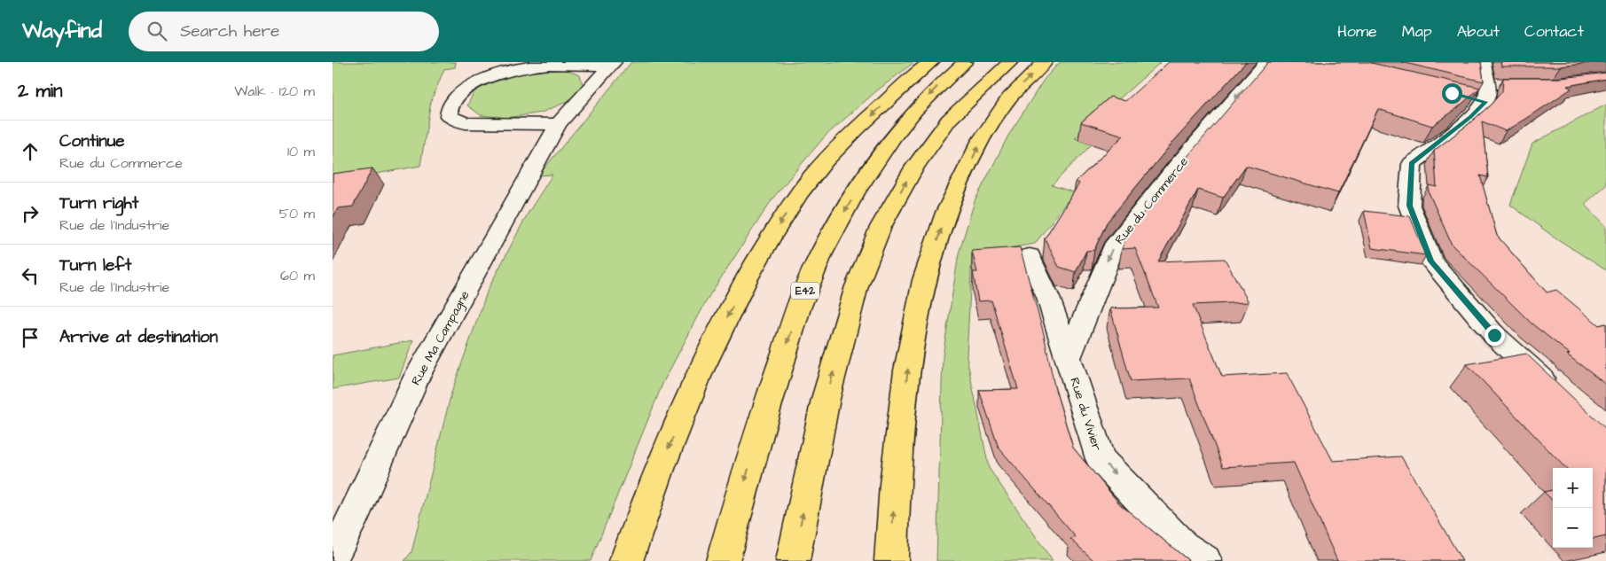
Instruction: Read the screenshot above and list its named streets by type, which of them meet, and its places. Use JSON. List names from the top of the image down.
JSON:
{
  "streets": {
    "highway": ["E42"],
    "street": ["Rue du Commerce", "Rue Ma Campagne", "Rue du Vivier"]
  },
  "crossings": [
    ["Rue du Commerce", "Rue du Vivier"]
  ],
  "one_way": ["Rue du Commerce", "Rue du Vivier"],
  "page": {
    "header": "Wayfind",
    "search": "Search here",
    "nav": [
      "Home",
      "Map",
      "About",
      "Contact"
    ],
    "heading": ["2 min", "Walk · 120 m"],
    "list": [
      ["Continue", "Rue du Commerce", "10 m"],
      ["Turn right", "Rue de l'Industrie", "50 m"],
      ["Turn left", "Rue de l'Industrie", "60 m"],
      "Arrive at destination"
    ],
    "map_buttons": ["+", "−"]
  }
}
